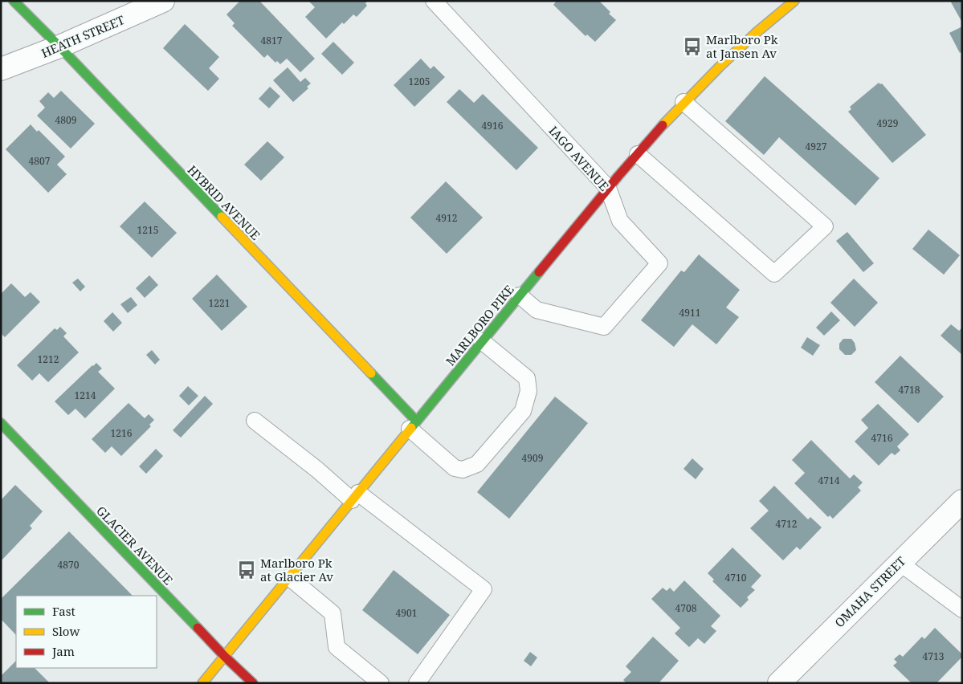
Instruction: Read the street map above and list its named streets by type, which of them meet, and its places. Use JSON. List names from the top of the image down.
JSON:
{
  "streets": {
    "street": [
      "HEATH STREET",
      "HYBRID AVENUE",
      "MARLBORO PIKE",
      "GLACIER AVENUE",
      "OMAHA STREET"
    ],
    "lane": ["IAGO AVENUE"]
  },
  "crossings": [
    ["HEATH STREET", "HYBRID AVENUE"],
    ["IAGO AVENUE", "MARLBORO PIKE"],
    ["HYBRID AVENUE", "MARLBORO PIKE"],
    ["MARLBORO PIKE", "GLACIER AVENUE"]
  ],
  "places": {
    "bus stop": ["Marlboro Pk at Jansen Av", "Marlboro Pk at Glacier Av"]
  },
  "house_numbers": [
    "4817",
    "1205",
    "4809",
    "4929",
    "4916",
    "4927",
    "4807",
    "4912",
    "1215",
    "1221",
    "4911",
    "1212",
    "4718",
    "1214",
    "1216",
    "4716",
    "4909",
    "4714",
    "4712",
    "4870",
    "4710",
    "4708",
    "4901",
    "4713"
  ],
  "legend": ["Fast", "Slow", "Jam"]
}
